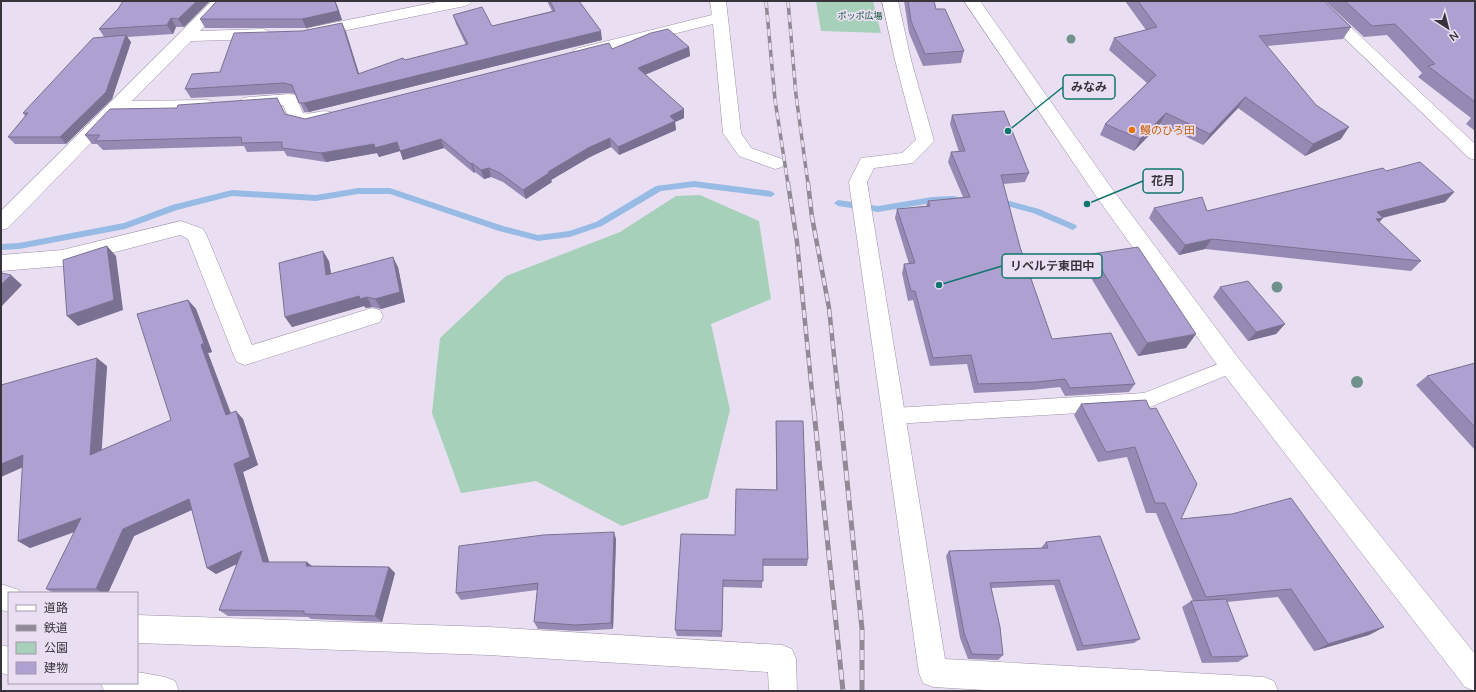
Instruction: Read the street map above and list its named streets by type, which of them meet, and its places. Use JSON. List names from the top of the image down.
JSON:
{
  "parks": ["ポッポ広場"],
  "places": [
    "鰻のひろ田",
    "みなみ",
    "花月",
    "リベルテ東田中"
  ],
  "legend": [
    "道路",
    "鉄道",
    "公園",
    "建物"
  ],
  "north": "bottom right"
}
